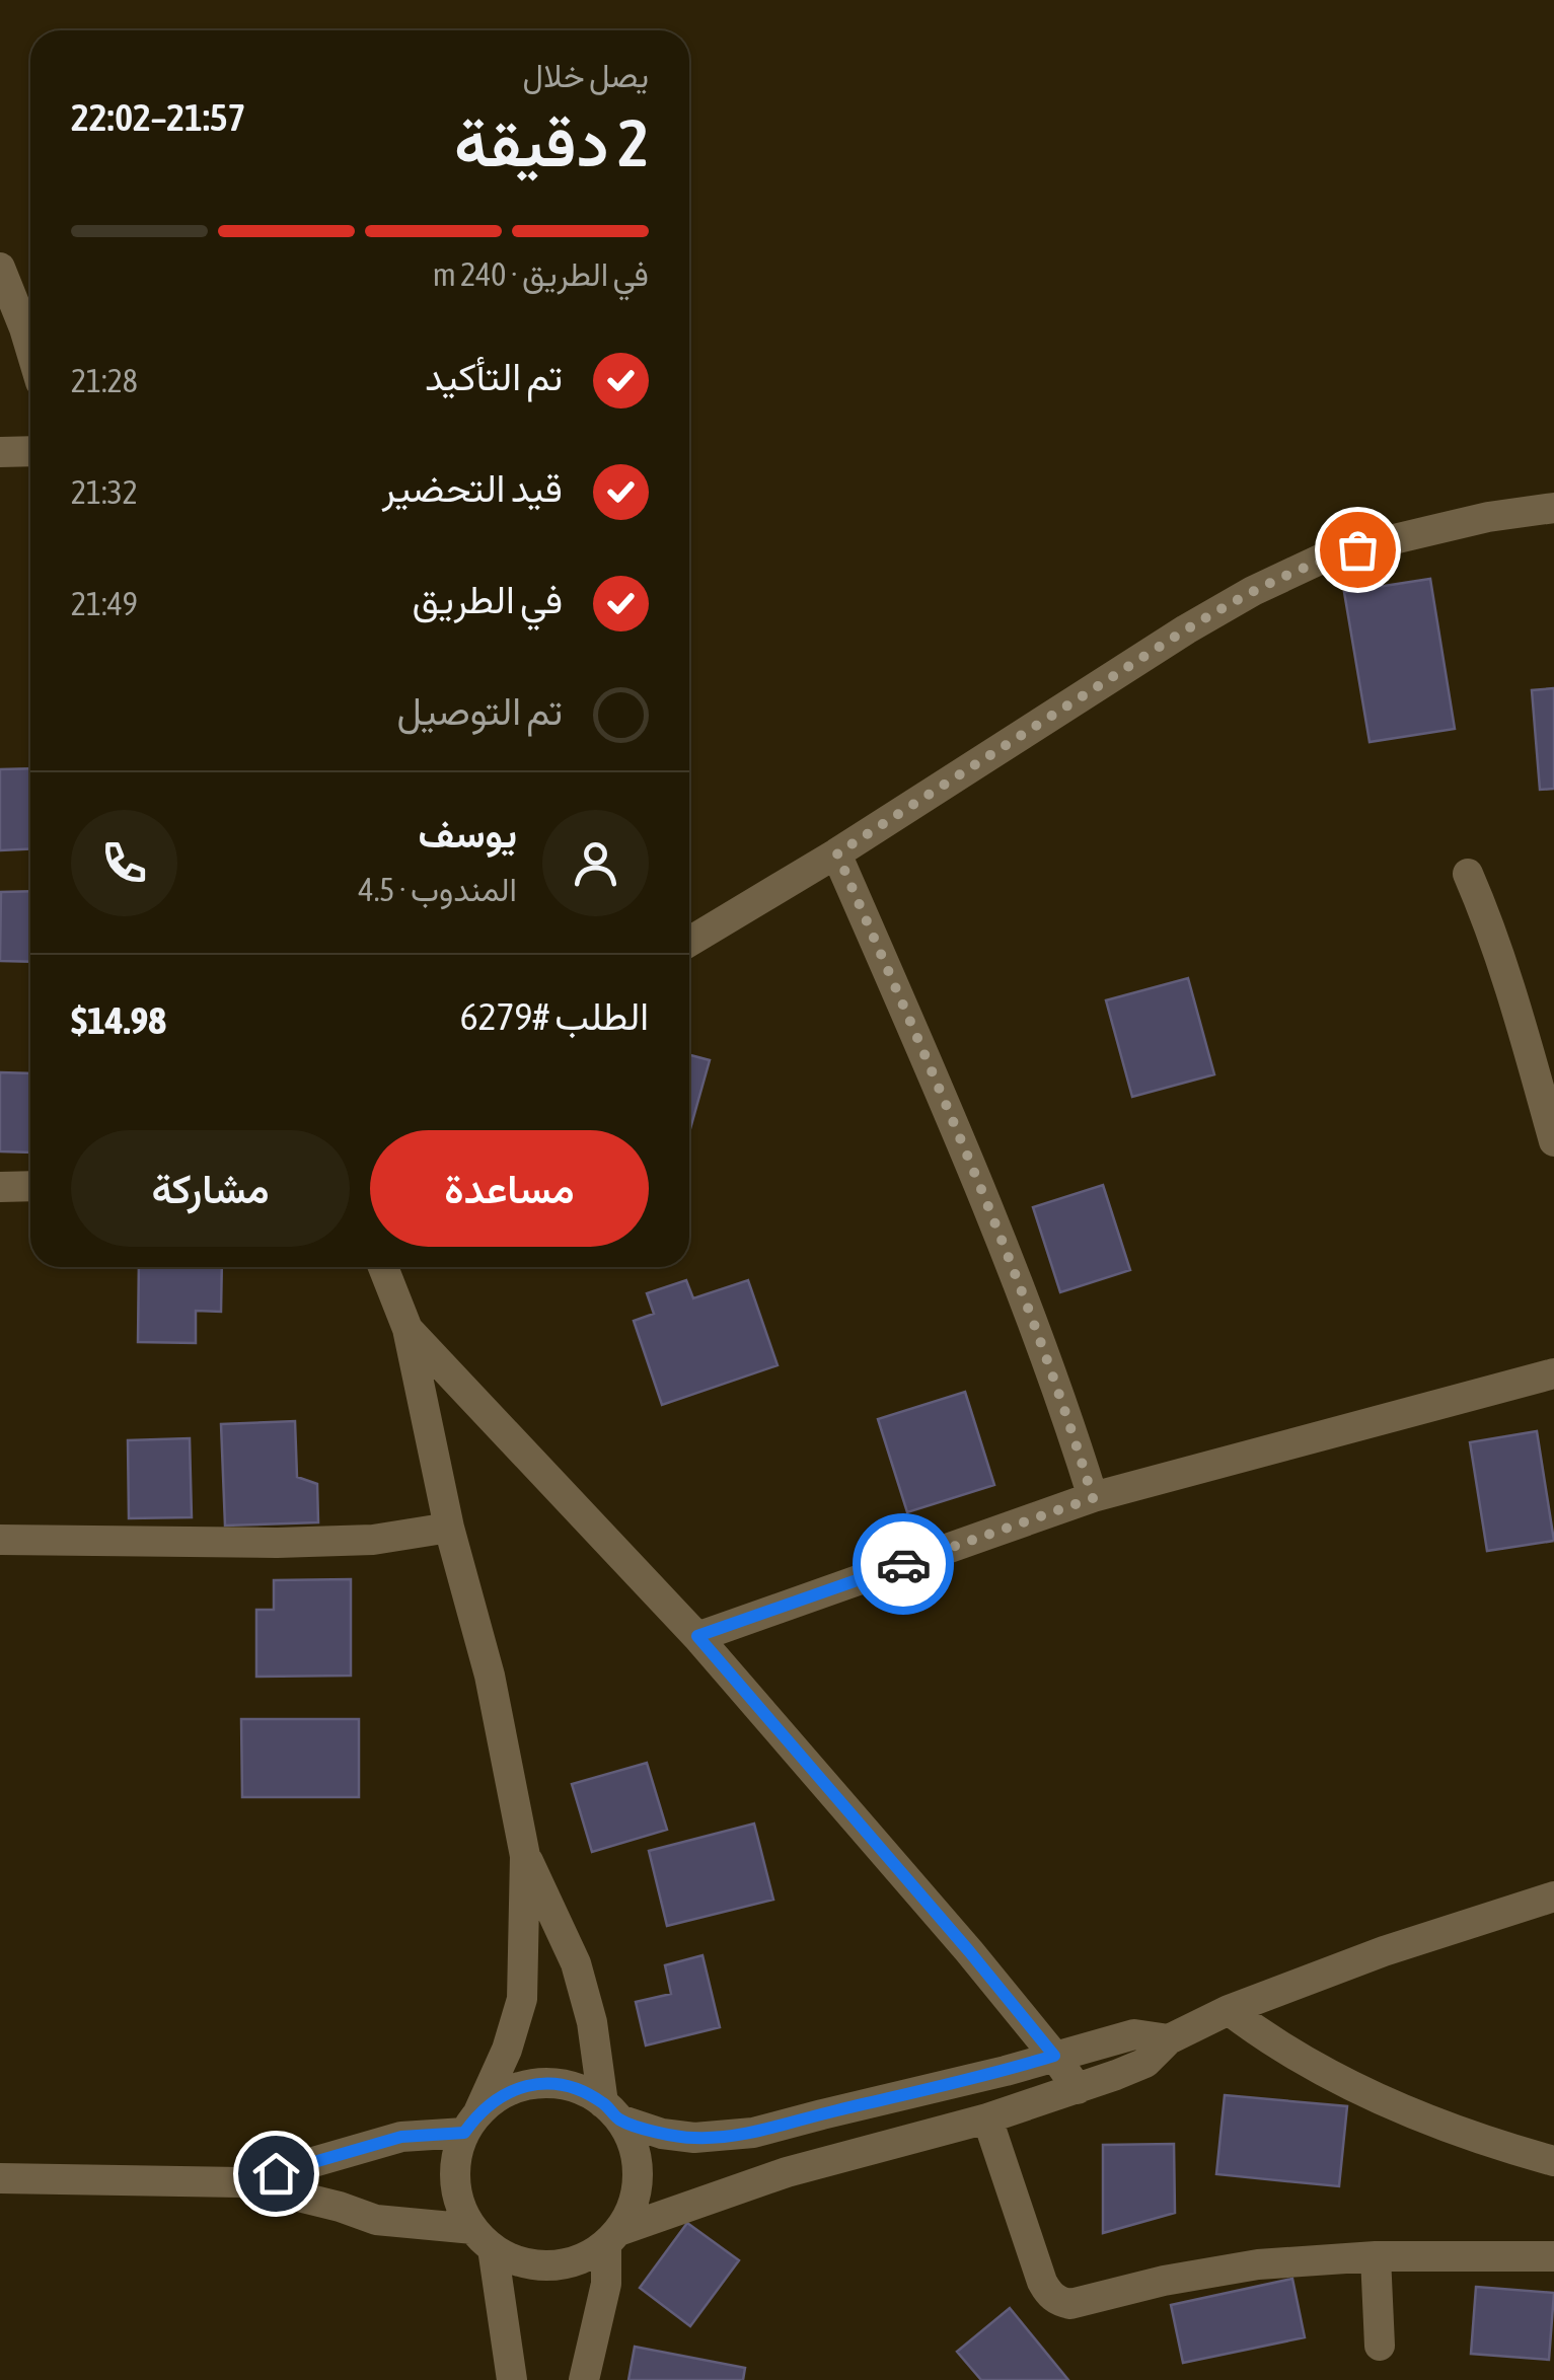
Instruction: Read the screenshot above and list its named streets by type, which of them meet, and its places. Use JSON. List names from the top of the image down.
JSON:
{
  "page": {
    "heading": ["2 دقيقة", "يصل خلال", "21:57–22:02"],
    "panel": [
      "يوسف",
      "المندوب · 4.5",
      "الطلب #6279",
      "$14.98"
    ],
    "bar": "في الطريق · 240 m",
    "list": [
      ["تم التأكيد", "21:28"],
      ["قيد التحضير", "21:32"],
      ["في الطريق", "21:49"],
      "تم التوصيل"
    ],
    "buttons": ["مساعدة", "مشاركة"]
  }
}
